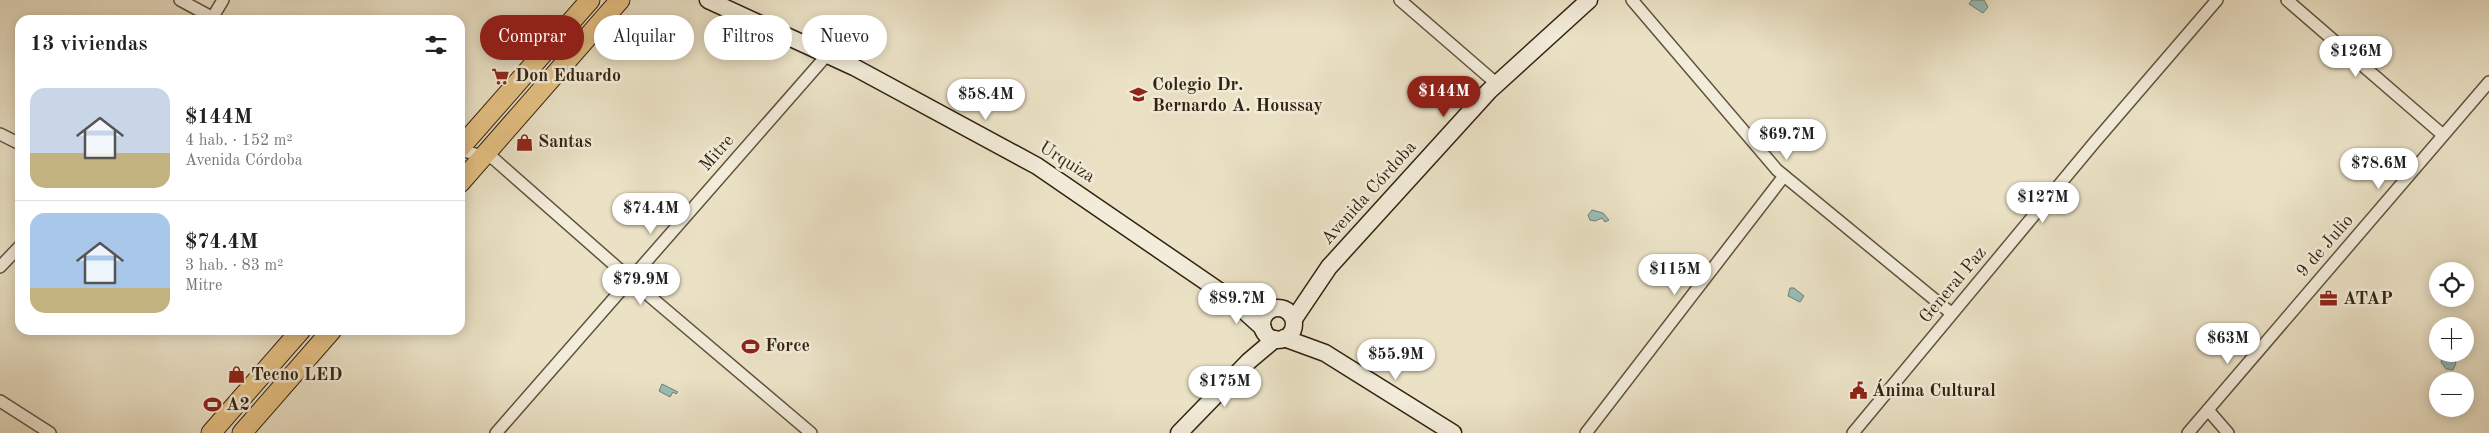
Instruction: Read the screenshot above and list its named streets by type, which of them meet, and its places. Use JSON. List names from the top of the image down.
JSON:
{
  "streets": {
    "street": [
      "Mitre",
      "Urquiza",
      "Avenida Córdoba",
      "9 de Julio",
      "General Paz"
    ]
  },
  "crossings": [
    ["Urquiza", "Avenida Córdoba"]
  ],
  "places": {
    "supermarket": ["Don Eduardo"],
    "school or university": ["Colegio Dr. Bernardo A. Houssay"],
    "shop": ["Santas", "Tecno LED"],
    "office": ["ATAP"],
    "sports": ["Force", "A2"],
    "public building": ["Ánima Cultural"]
  },
  "page": {
    "chip": [
      "Comprar",
      "Alquilar",
      "Filtros",
      "Nuevo"
    ],
    "heading": "13 viviendas",
    "price": [
      "$126M",
      "$144M",
      "$58.4M",
      "$69.7M",
      "$78.6M",
      "$127M",
      "$74.4M",
      "$115M",
      "$79.9M",
      "$89.7M",
      "$63M",
      "$55.9M",
      "$175M"
    ],
    "list": [
      {
        "name": "$144M",
        "note": "4 hab. · 152 m² · Avenida Córdoba"
      },
      {
        "name": "$74.4M",
        "note": "3 hab. · 83 m² · Mitre"
      }
    ],
    "map_buttons": ["+", "−"]
  }
}
